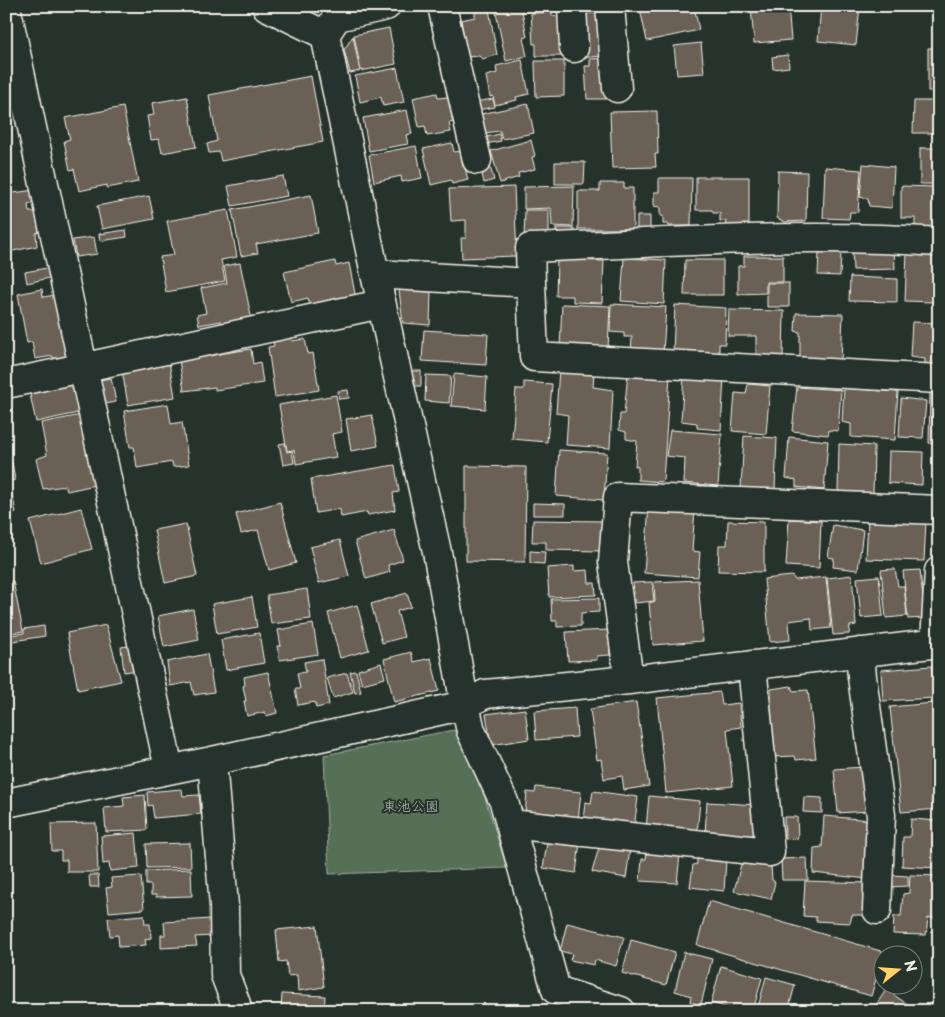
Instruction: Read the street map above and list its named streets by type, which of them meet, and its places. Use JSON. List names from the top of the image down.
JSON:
{
  "parks": ["東池公園"],
  "north": "right"
}
